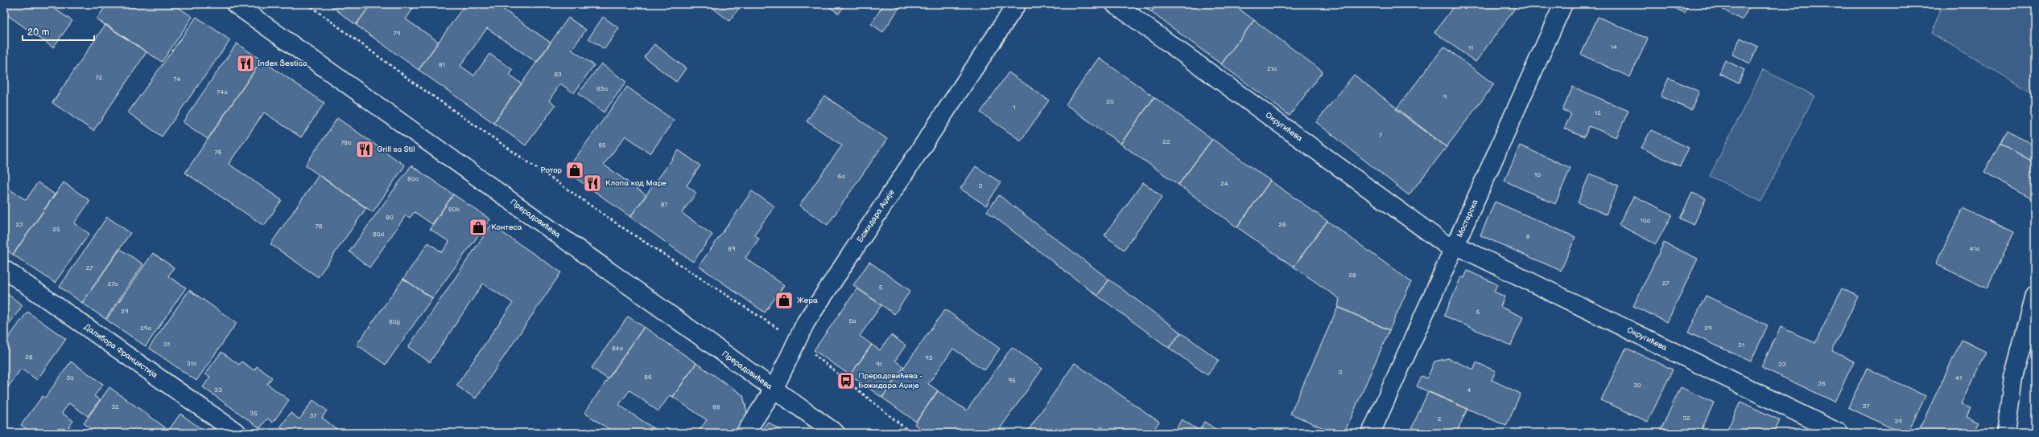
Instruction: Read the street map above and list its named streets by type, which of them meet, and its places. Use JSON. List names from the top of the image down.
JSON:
{
  "streets": {
    "street": [
      "Округићева",
      "Божидара Аџије",
      "Прерадовићева",
      "Мостарска",
      "Далибора Францистија"
    ]
  },
  "crossings": [
    ["Округићева", "Мостарска"],
    ["Божидара Аџије", "Прерадовићева"]
  ],
  "places": {
    "restaurant": ["Index Šestica", "Grill sa Stil", "Клопа код Маре"],
    "shop": ["Ротор", "Контеса", "Жера"],
    "bus stop": ["Прерадовићева - Божидара Аџије"]
  },
  "house_numbers": [
    "79",
    "14",
    "11",
    "81",
    "21a",
    "83",
    "72",
    "74",
    "83a",
    "74a",
    "9",
    "20",
    "1",
    "12",
    "7",
    "22",
    "78a",
    "85",
    "76",
    "10",
    "6a",
    "80a",
    "24",
    "3",
    "87",
    "80b",
    "80",
    "10a",
    "23",
    "26",
    "78",
    "25",
    "80d",
    "8",
    "89",
    "41a",
    "27",
    "28",
    "27",
    "27a",
    "5",
    "29",
    "6",
    "5a",
    "80g",
    "29a",
    "29",
    "31",
    "31",
    "84a",
    "28",
    "93",
    "31a",
    "91",
    "33",
    "3",
    "86",
    "30",
    "41",
    "95",
    "35",
    "30",
    "33",
    "4",
    "37",
    "32",
    "88",
    "35",
    "37",
    "32",
    "2",
    "39"
  ],
  "scale_bar": "20 m"
}
